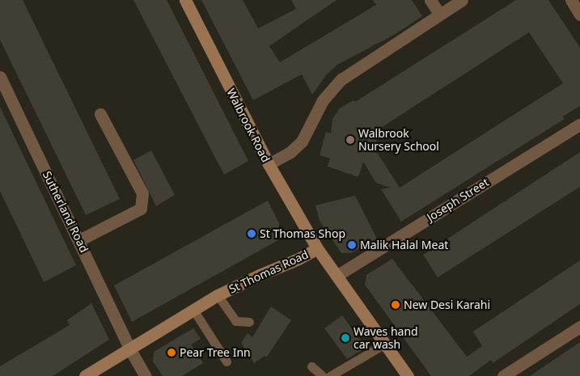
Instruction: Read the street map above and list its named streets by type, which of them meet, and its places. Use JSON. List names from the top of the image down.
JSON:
{
  "streets": {
    "street": [
      "Walbrook Road",
      "Joseph Street",
      "Sutherland Road",
      "St Thomas Road"
    ]
  },
  "crossings": [
    ["Walbrook Road", "St Thomas Road"],
    ["Joseph Street", "St Thomas Road"],
    ["Sutherland Road", "St Thomas Road"]
  ],
  "places": [
    "Walbrook Nursery School",
    "St Thomas Shop",
    "Malik Halal Meat",
    "New Desi Karahi",
    "Waves hand car wash",
    "Pear Tree Inn"
  ]
}
